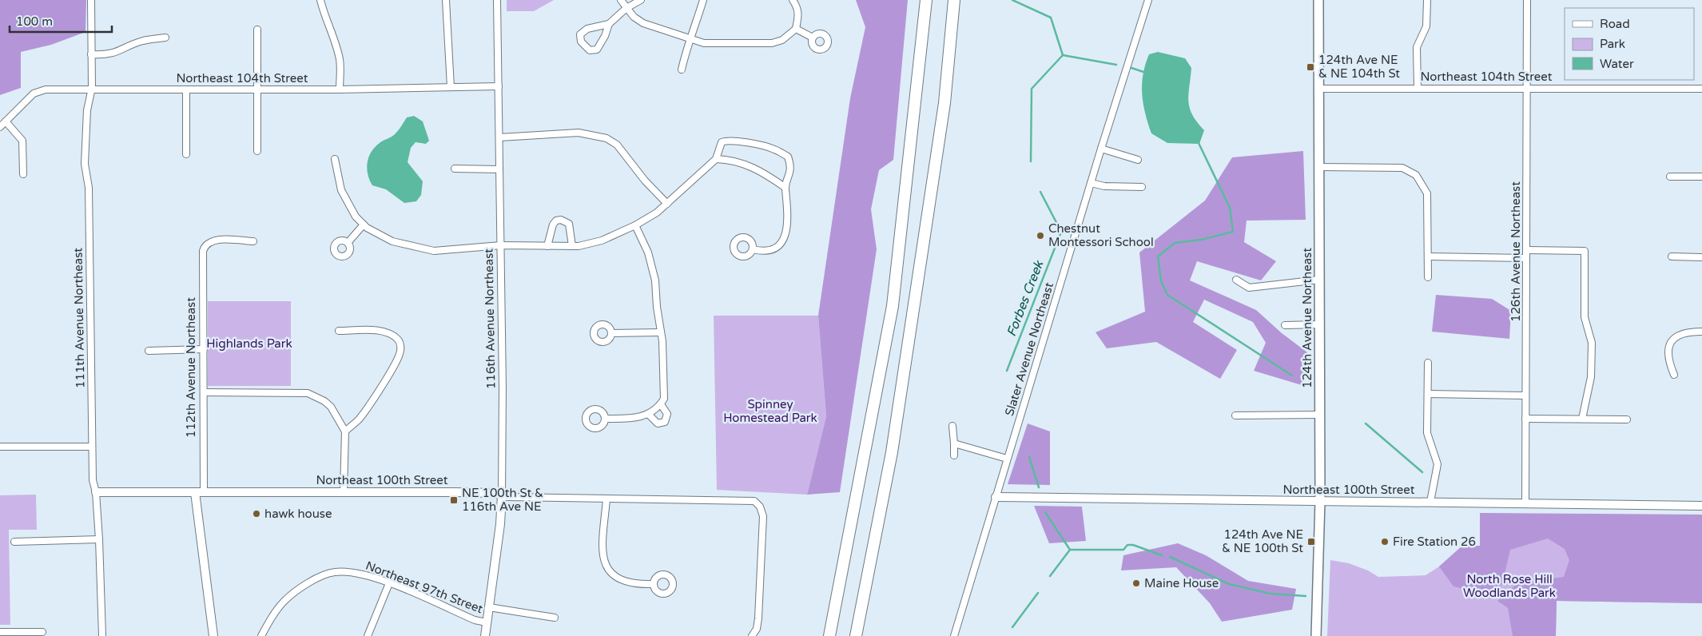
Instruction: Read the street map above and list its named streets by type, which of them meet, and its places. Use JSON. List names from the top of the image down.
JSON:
{
  "streets": {
    "main road": ["124th Avenue Northeast"],
    "street": [
      "Northeast 104th Street",
      "126th Avenue Northeast",
      "111th Avenue Northeast",
      "116th Avenue Northeast",
      "Slater Avenue Northeast",
      "112th Avenue Northeast",
      "Northeast 100th Street",
      "Northeast 97th Street"
    ]
  },
  "crossings": [
    ["Northeast 104th Street", "126th Avenue Northeast"],
    ["Northeast 104th Street", "111th Avenue Northeast"],
    ["Northeast 104th Street", "124th Avenue Northeast"],
    ["Northeast 104th Street", "116th Avenue Northeast"],
    ["126th Avenue Northeast", "Northeast 100th Street"],
    ["111th Avenue Northeast", "Northeast 100th Street"],
    ["124th Avenue Northeast", "Northeast 100th Street"],
    ["116th Avenue Northeast", "Northeast 100th Street"],
    ["116th Avenue Northeast", "Northeast 97th Street"],
    ["Slater Avenue Northeast", "Northeast 100th Street"],
    ["112th Avenue Northeast", "Northeast 100th Street"]
  ],
  "water": ["Forbes Creek"],
  "parks": ["Highlands Park", "Spinney Homestead Park", "North Rose Hill Woodlands Park"],
  "places": {
    "transit": ["124th Ave NE & NE 104th St", "NE 100th St & 116th Ave NE", "124th Ave NE & NE 100th St"],
    "other": [
      "Chestnut Montessori School",
      "hawk house",
      "Fire Station 26",
      "Maine House"
    ]
  },
  "legend": ["Road", "Park", "Water"],
  "scale_bar": "100 m"
}
